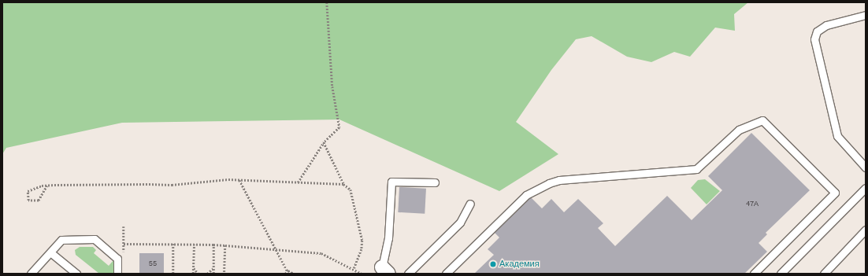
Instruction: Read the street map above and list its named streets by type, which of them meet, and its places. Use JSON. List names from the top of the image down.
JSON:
{
  "places": ["Академия"],
  "house_numbers": ["47А", "55"]
}
